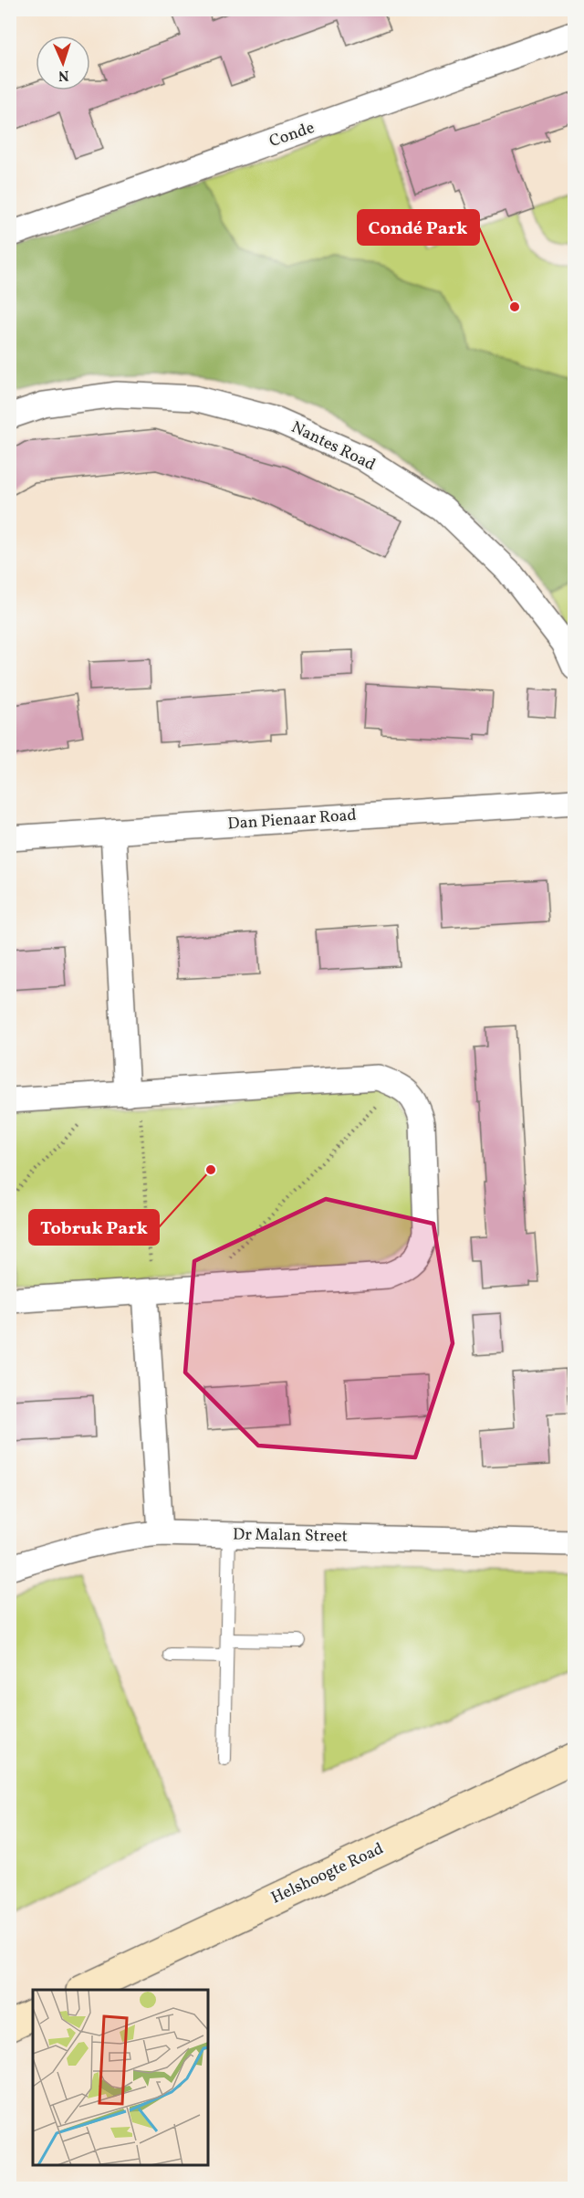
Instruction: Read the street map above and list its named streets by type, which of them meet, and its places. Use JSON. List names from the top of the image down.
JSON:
{
  "streets": {
    "main road": ["Helshoogte Road"],
    "street": [
      "Conde",
      "Nantes Road",
      "Dan Pienaar Road",
      "Dr Malan Street"
    ]
  },
  "places": ["Condé Park", "Tobruk Park"],
  "north": "bottom"
}
